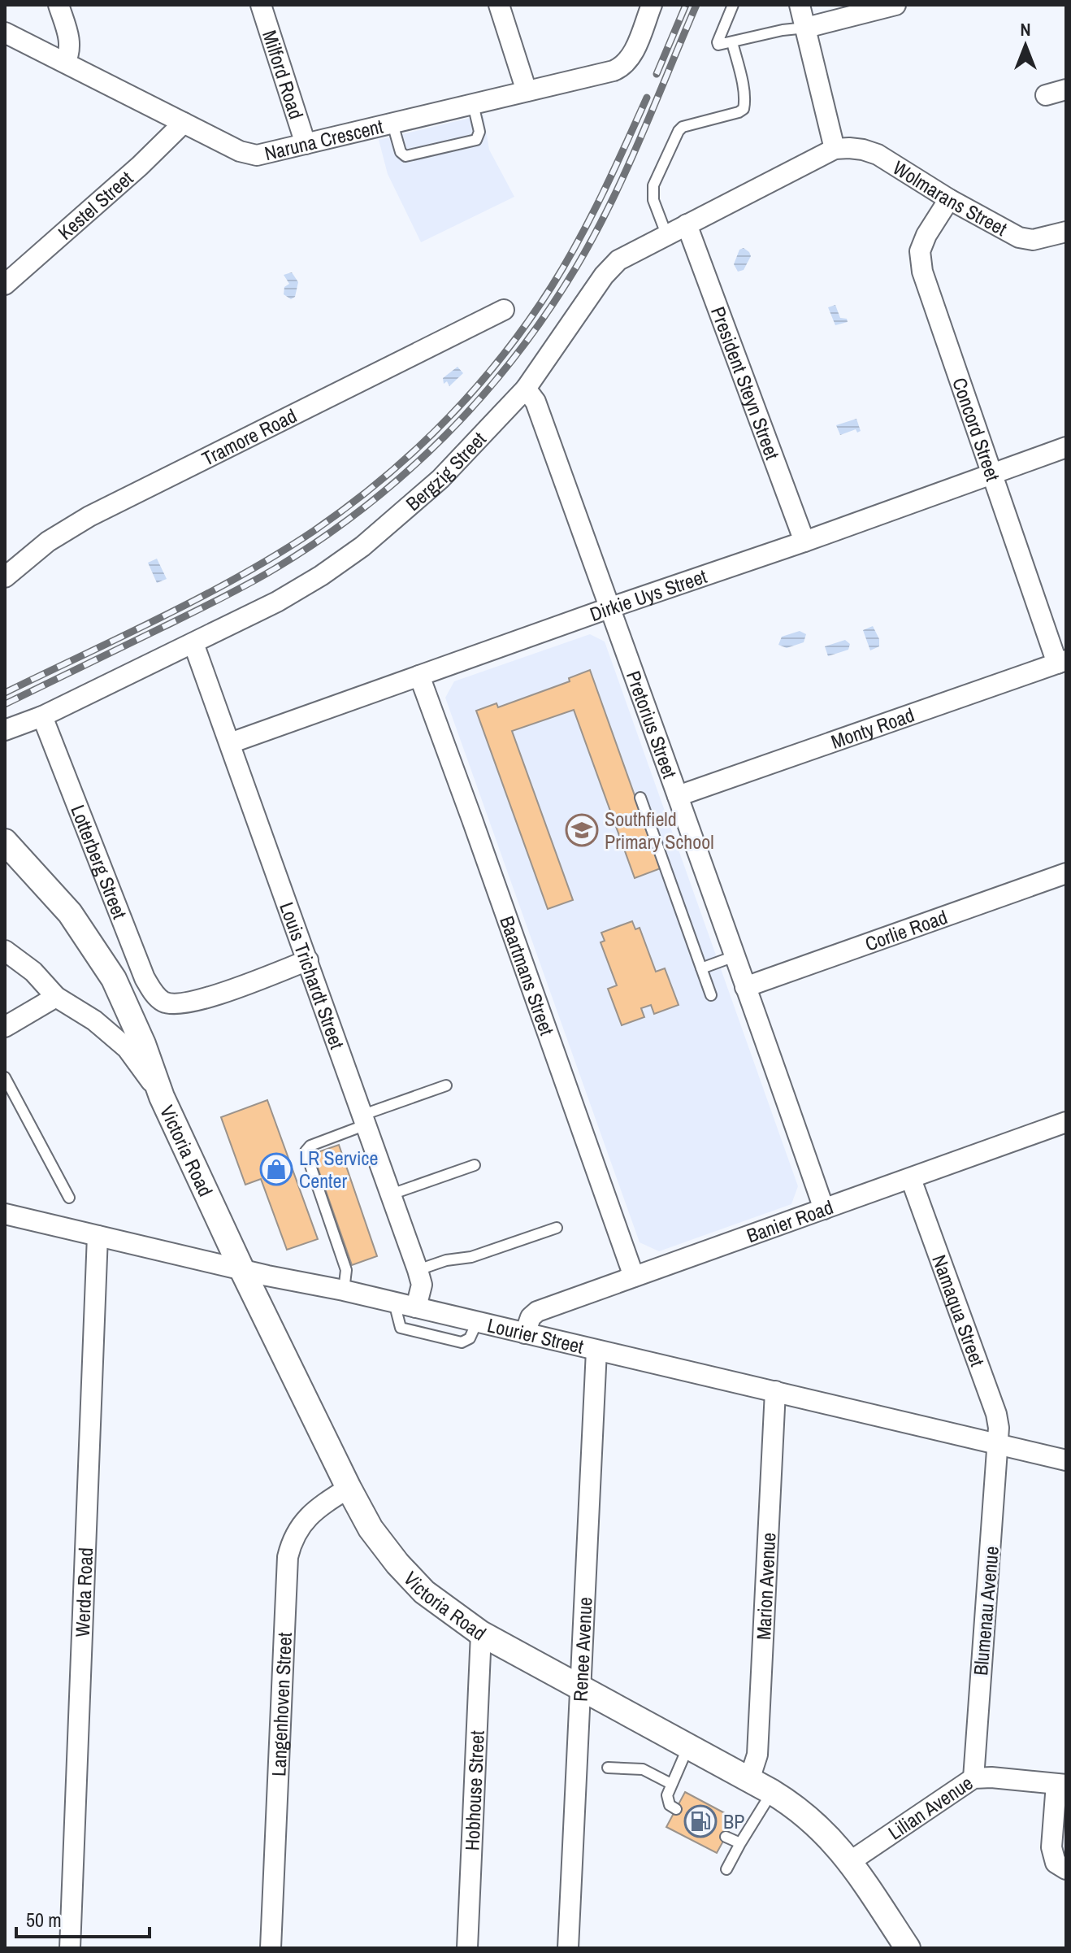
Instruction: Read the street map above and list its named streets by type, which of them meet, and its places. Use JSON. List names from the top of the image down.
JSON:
{
  "streets": {
    "street": [
      "Milford Road",
      "Naruna Crescent",
      "Wolmarans Street",
      "Kestel Street",
      "President Steyn Street",
      "Concord Street",
      "Tramore Road",
      "Bergzig Street",
      "Dirkie Uys Street",
      "Pretorius Street",
      "Monty Road",
      "Lotterberg Street",
      "Corlie Road",
      "Louis Trichardt Street",
      "Baartmans Street",
      "Victoria Road",
      "Banier Road",
      "Namaqua Street",
      "Lourier Street",
      "Marion Avenue",
      "Werda Road",
      "Blumenau Avenue",
      "Renee Avenue",
      "Langenhoven Street",
      "Hobhouse Street",
      "Lilian Avenue"
    ]
  },
  "crossings": [
    ["Milford Road", "Naruna Crescent"],
    ["Naruna Crescent", "Kestel Street"],
    ["Wolmarans Street", "Concord Street"],
    ["Wolmarans Street", "Bergzig Street"],
    ["President Steyn Street", "Bergzig Street"],
    ["President Steyn Street", "Dirkie Uys Street"],
    ["Concord Street", "Dirkie Uys Street"],
    ["Concord Street", "Monty Road"],
    ["Bergzig Street", "Pretorius Street"],
    ["Bergzig Street", "Lotterberg Street"],
    ["Bergzig Street", "Louis Trichardt Street"],
    ["Dirkie Uys Street", "Pretorius Street"],
    ["Dirkie Uys Street", "Louis Trichardt Street"],
    ["Dirkie Uys Street", "Baartmans Street"],
    ["Pretorius Street", "Monty Road"],
    ["Pretorius Street", "Corlie Road"],
    ["Pretorius Street", "Banier Road"],
    ["Lotterberg Street", "Louis Trichardt Street"],
    ["Louis Trichardt Street", "Lourier Street"],
    ["Baartmans Street", "Banier Road"],
    ["Victoria Road", "Lourier Street"],
    ["Victoria Road", "Marion Avenue"],
    ["Victoria Road", "Renee Avenue"],
    ["Victoria Road", "Langenhoven Street"],
    ["Victoria Road", "Hobhouse Street"],
    ["Victoria Road", "Lilian Avenue"],
    ["Banier Road", "Namaqua Street"],
    ["Banier Road", "Lourier Street"],
    ["Namaqua Street", "Lourier Street"],
    ["Namaqua Street", "Blumenau Avenue"],
    ["Lourier Street", "Marion Avenue"],
    ["Lourier Street", "Werda Road"],
    ["Lourier Street", "Blumenau Avenue"],
    ["Lourier Street", "Renee Avenue"],
    ["Blumenau Avenue", "Lilian Avenue"]
  ],
  "places": {
    "school or university": ["Southfield Primary School"],
    "shop": ["LR Service Center"],
    "fuel station": ["BP"]
  },
  "scale_bar": "50 m",
  "north": "top"
}
